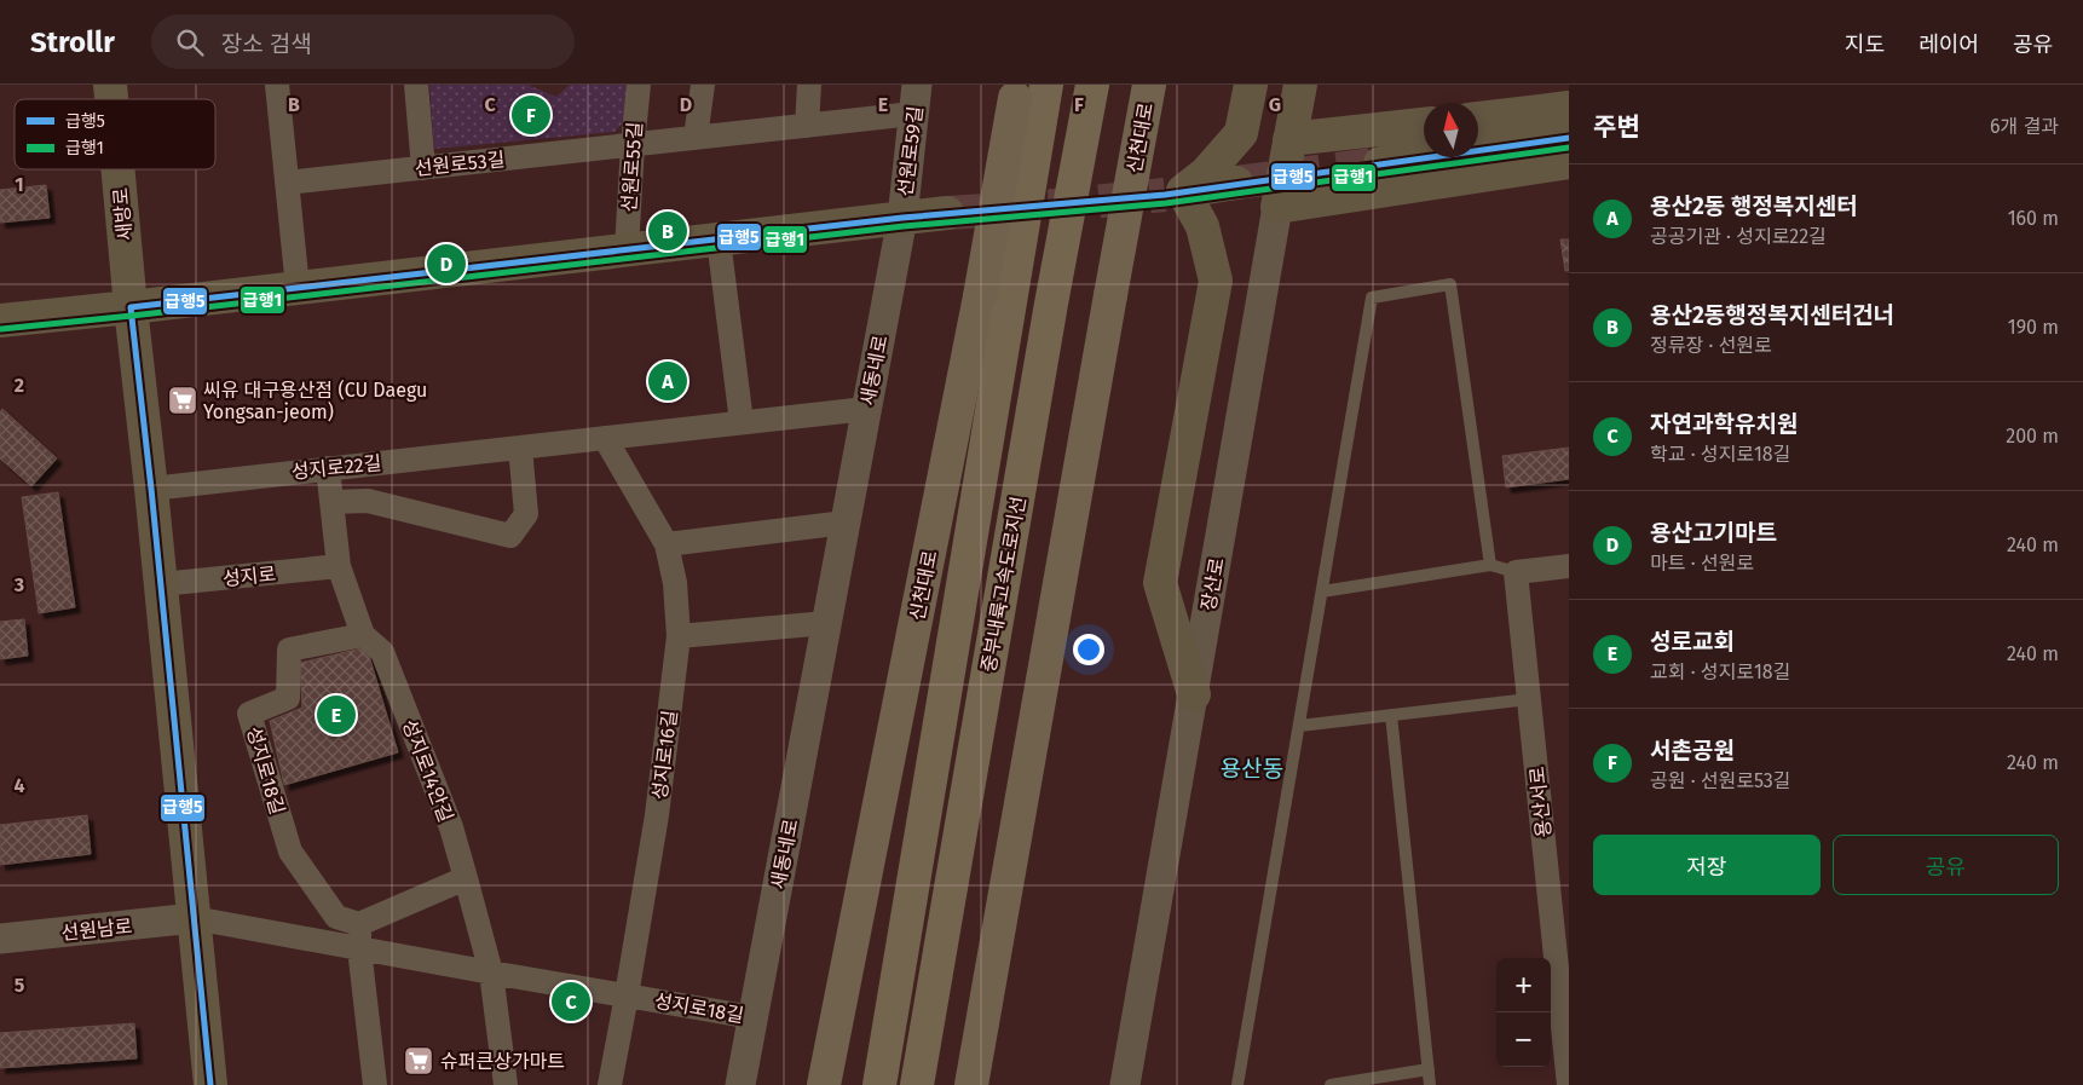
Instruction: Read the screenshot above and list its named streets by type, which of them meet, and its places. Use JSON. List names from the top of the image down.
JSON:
{
  "streets": {
    "highway": ["신천대로", "중부내륙고속도로지선"],
    "main road": ["새방로", "장산로"],
    "street": [
      "선원로59길",
      "선원로53길",
      "선원로55길",
      "새동네로",
      "성지로22길",
      "성지로",
      "성지로16길",
      "성지로18길",
      "성지로14안길",
      "용산서로",
      "선원남로"
    ]
  },
  "crossings": [
    ["선원로59길", "선원로53길"],
    ["선원로59길", "새동네로"],
    ["선원로53길", "선원로55길"],
    ["새동네로", "성지로22길"],
    ["새동네로", "성지로18길"],
    ["성지로22길", "성지로16길"],
    ["성지로22길", "성지로14안길"],
    ["성지로", "성지로14안길"],
    ["성지로16길", "성지로18길"],
    ["성지로18길", "성지로14안길"],
    ["성지로18길", "선원남로"]
  ],
  "districts": ["용산동"],
  "places": {
    "supermarket": ["씨유 대구용산점 (CU Daegu Yongsan-jeom)", "슈퍼큰상가마트"]
  },
  "lines": ["transit line 급행5", "transit line 급행1"],
  "legend": ["급행5", "급행1"],
  "north": "top",
  "page": {
    "header": "Strollr",
    "search": "장소 검색",
    "nav": ["지도", "레이어", "공유"],
    "heading": ["주변", "6개 결과"],
    "pins": [
      "F",
      "B",
      "D",
      "A",
      "E",
      "C"
    ],
    "list": [
      {
        "mark": "A",
        "name": "용산2동 행정복지센터",
        "note": "공공기관 · 성지로22길",
        "value": "160 m"
      },
      {
        "mark": "B",
        "name": "용산2동행정복지센터건너",
        "note": "정류장 · 선원로",
        "value": "190 m"
      },
      {
        "mark": "C",
        "name": "자연과학유치원",
        "note": "학교 · 성지로18길",
        "value": "200 m"
      },
      {
        "mark": "D",
        "name": "용산고기마트",
        "note": "마트 · 선원로",
        "value": "240 m"
      },
      {
        "mark": "E",
        "name": "성로교회",
        "note": "교회 · 성지로18길",
        "value": "240 m"
      },
      {
        "mark": "F",
        "name": "서촌공원",
        "note": "공원 · 선원로53길",
        "value": "240 m"
      }
    ],
    "buttons": ["저장", "공유"],
    "map_buttons": ["+", "−"]
  },
  "grid": {
    "columns": [
      "B",
      "C",
      "D",
      "E",
      "F",
      "G"
    ],
    "rows": [
      "1",
      "2",
      "3",
      "4",
      "5"
    ]
  }
}
